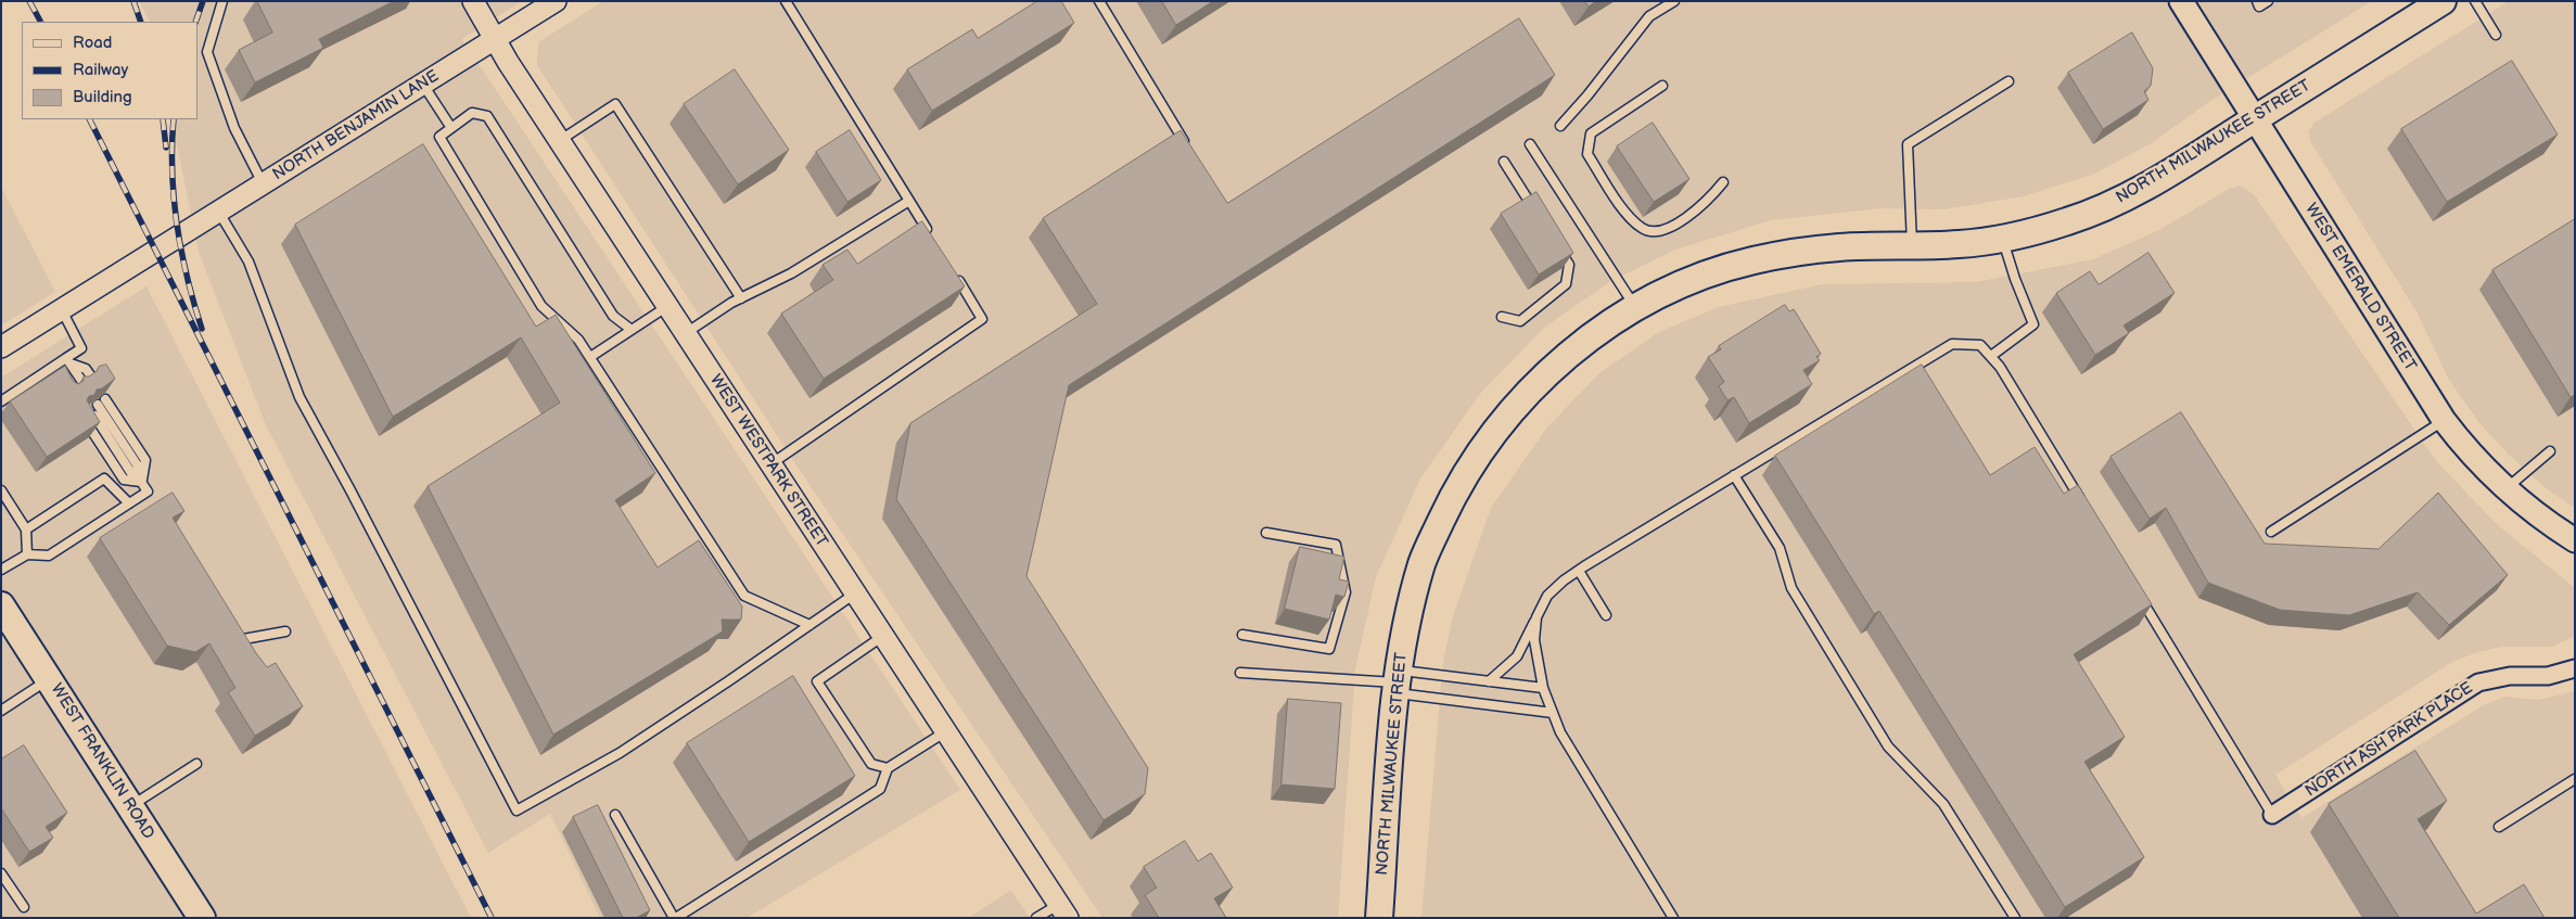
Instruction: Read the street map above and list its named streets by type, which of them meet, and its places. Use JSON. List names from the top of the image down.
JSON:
{
  "streets": {
    "main road": ["NORTH MILWAUKEE STREET", "WEST EMERALD STREET", "WEST FRANKLIN ROAD"],
    "street": ["NORTH BENJAMIN LANE", "WEST WESTPARK STREET", "NORTH ASH PARK PLACE"]
  },
  "crossings": [
    ["NORTH BENJAMIN LANE", "WEST WESTPARK STREET"],
    ["NORTH MILWAUKEE STREET", "WEST EMERALD STREET"]
  ],
  "legend": ["Road", "Railway", "Building"]
}
